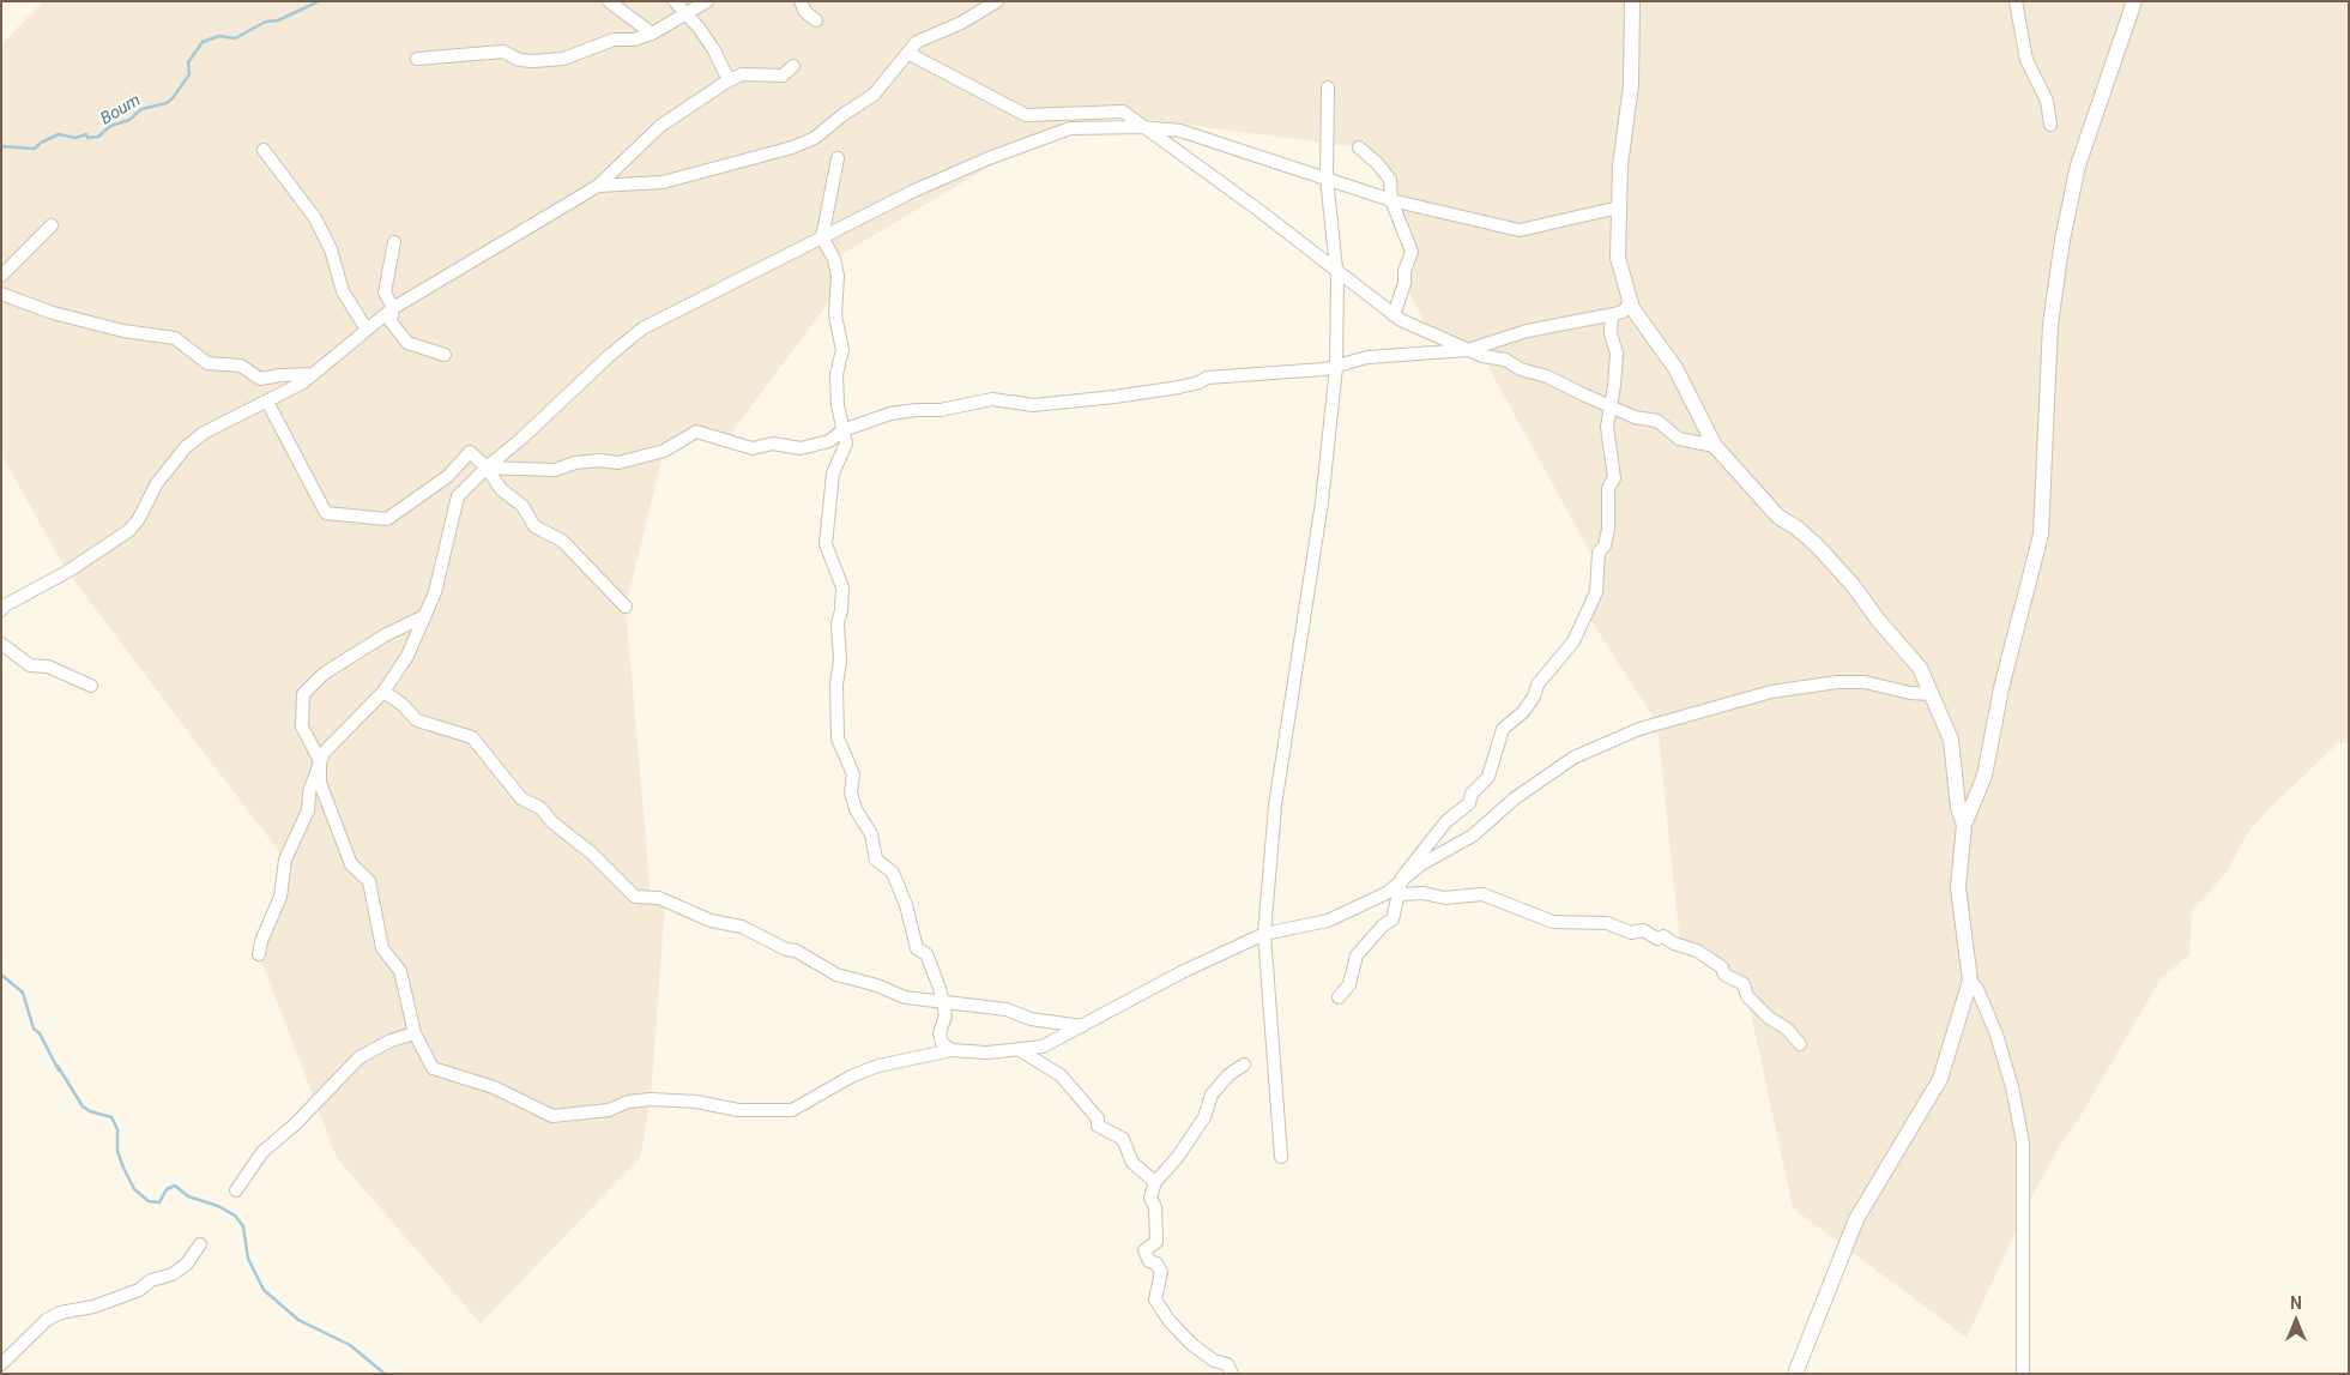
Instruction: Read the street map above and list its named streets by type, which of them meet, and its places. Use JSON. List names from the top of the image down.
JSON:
{
  "water": ["Boum"],
  "north": "top"
}
